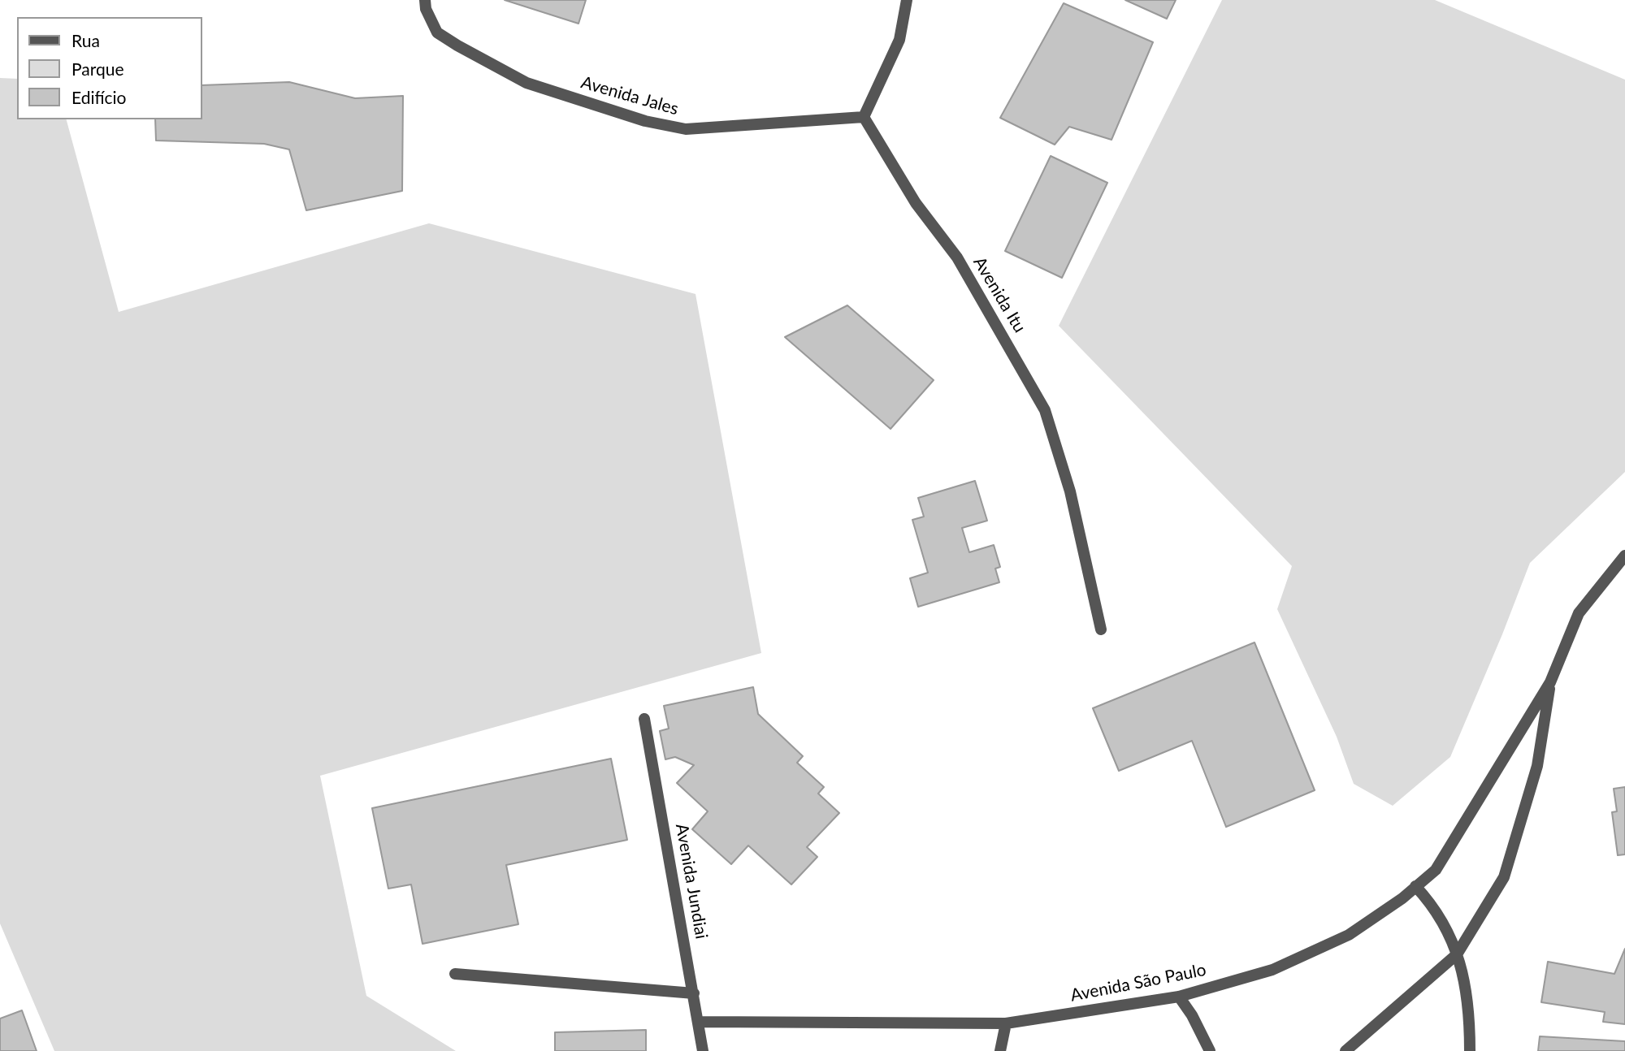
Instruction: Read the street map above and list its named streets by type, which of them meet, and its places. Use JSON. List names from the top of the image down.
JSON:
{
  "streets": {
    "street": [
      "Avenida Jales",
      "Avenida Itu",
      "Avenida Jundiai",
      "Avenida São Paulo"
    ]
  },
  "crossings": [
    ["Avenida Jales", "Avenida Itu"],
    ["Avenida Jundiai", "Avenida São Paulo"]
  ],
  "legend": ["Rua", "Parque", "Edifício"]
}
